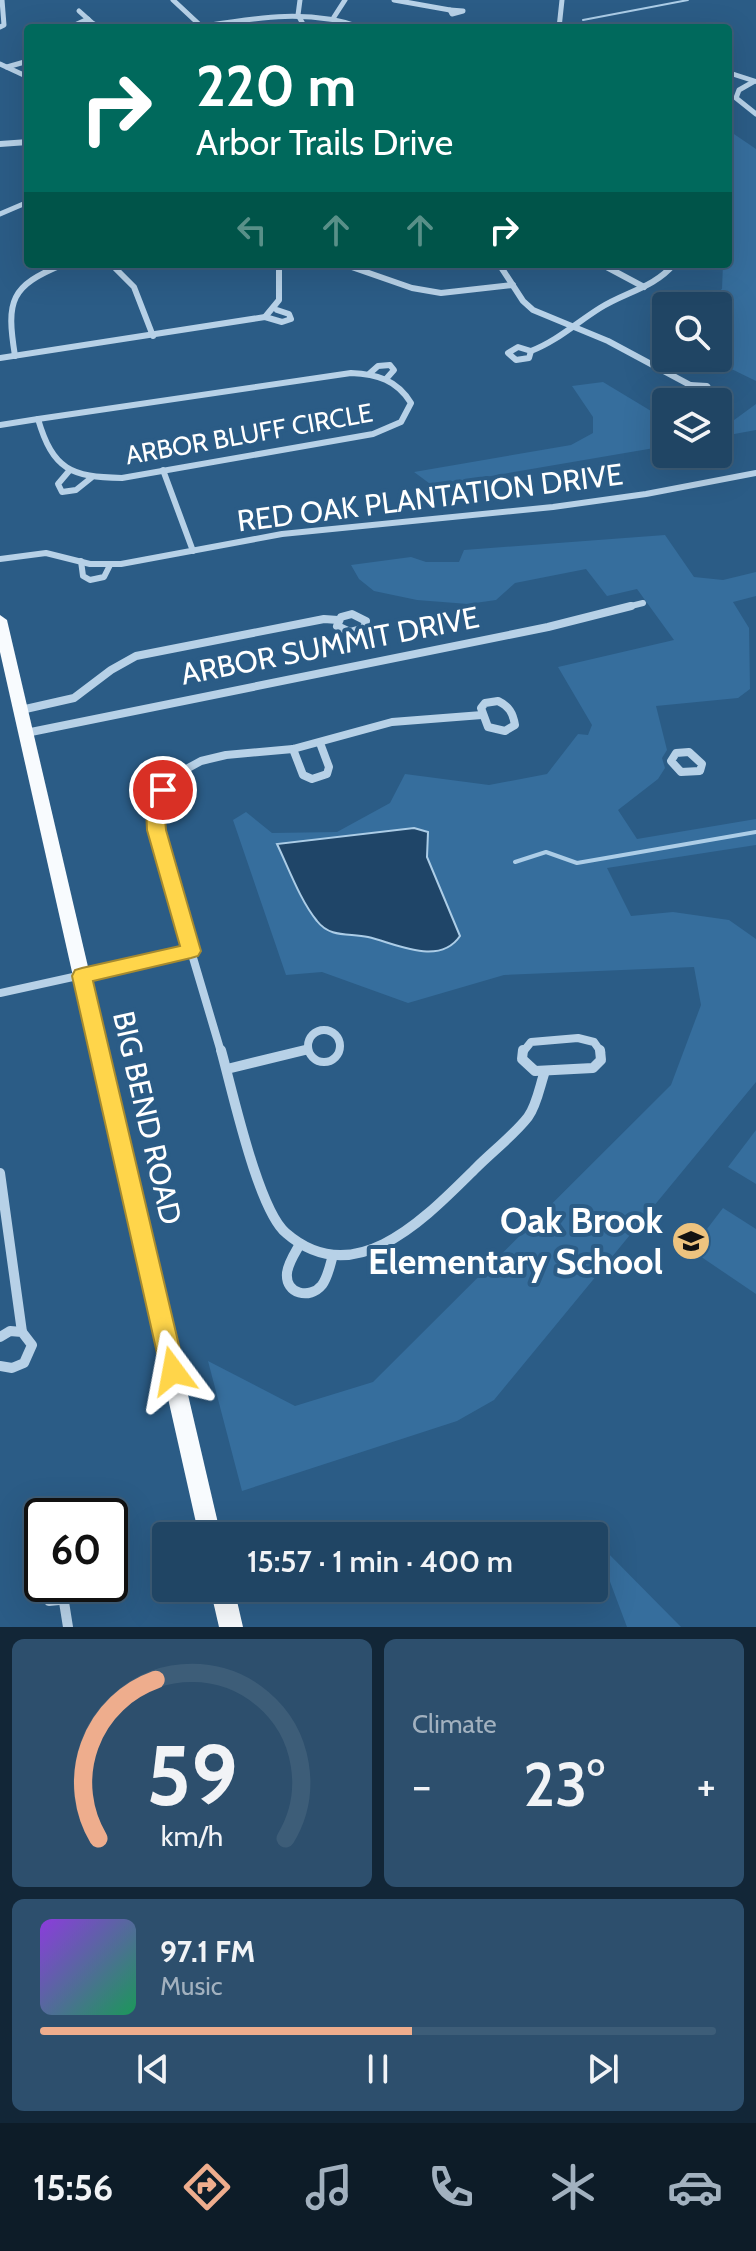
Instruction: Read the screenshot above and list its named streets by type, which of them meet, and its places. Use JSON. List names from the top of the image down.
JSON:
{
  "streets": {
    "main road": ["BIG BEND ROAD"],
    "street": ["ARBOR BLUFF CIRCLE", "RED OAK PLANTATION DRIVE", "ARBOR SUMMIT DRIVE"]
  },
  "crossings": [
    ["ARBOR SUMMIT DRIVE", "BIG BEND ROAD"]
  ],
  "places": {
    "school or university": ["Oak Brook Elementary School"]
  },
  "page": {
    "turn": ["220 m", "Arbor Trails Drive"],
    "limit": "60",
    "trip": "15:57 · 1 min · 400 m",
    "tile": "Climate",
    "heat": ["−", "23°", "+"],
    "song": ["97.1 FM", "Music"],
    "tabs": "15:56",
    "gauge": ["59", "km/h"]
  }
}
